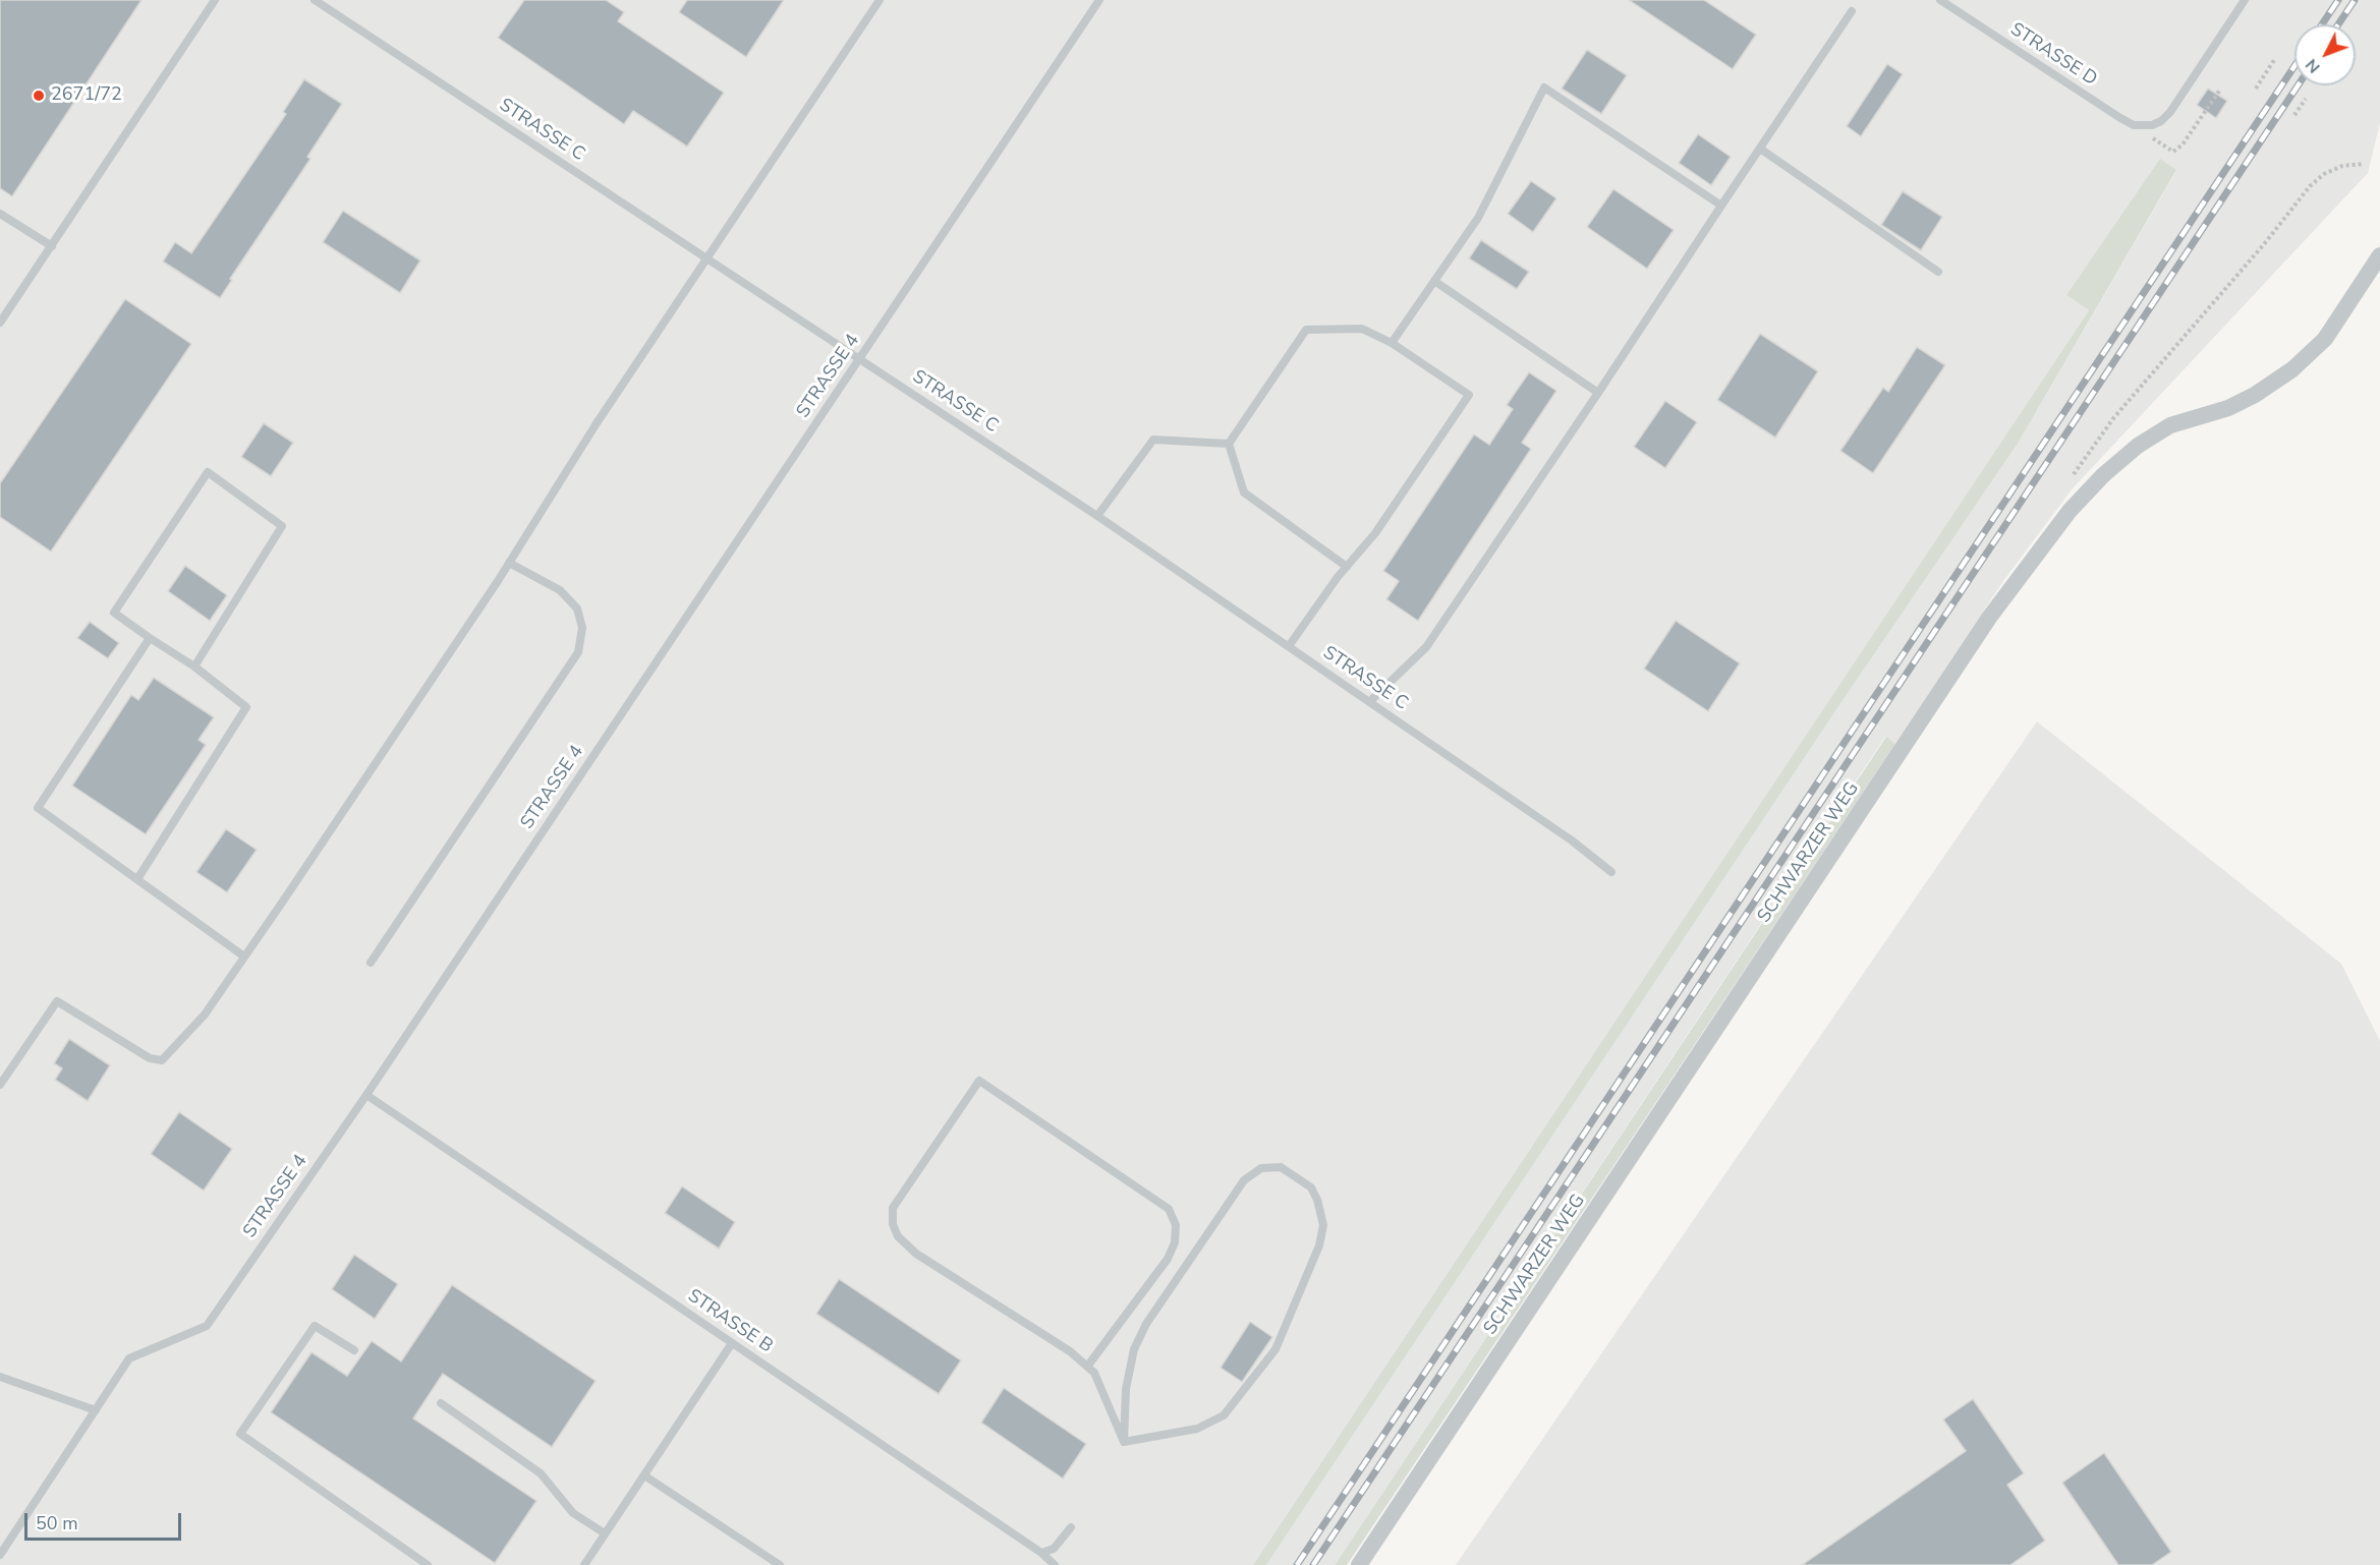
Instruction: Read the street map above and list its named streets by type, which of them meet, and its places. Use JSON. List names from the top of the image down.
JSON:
{
  "streets": {
    "street": ["SCHWARZER WEG"],
    "lane": [
      "STRASSE D",
      "STRASSE C",
      "STRASSE 4",
      "STRASSE B"
    ]
  },
  "crossings": [
    ["STRASSE C", "STRASSE 4"],
    ["STRASSE 4", "STRASSE B"]
  ],
  "places": ["2671/72"],
  "scale_bar": "50 m",
  "north": "bottom left"
}
